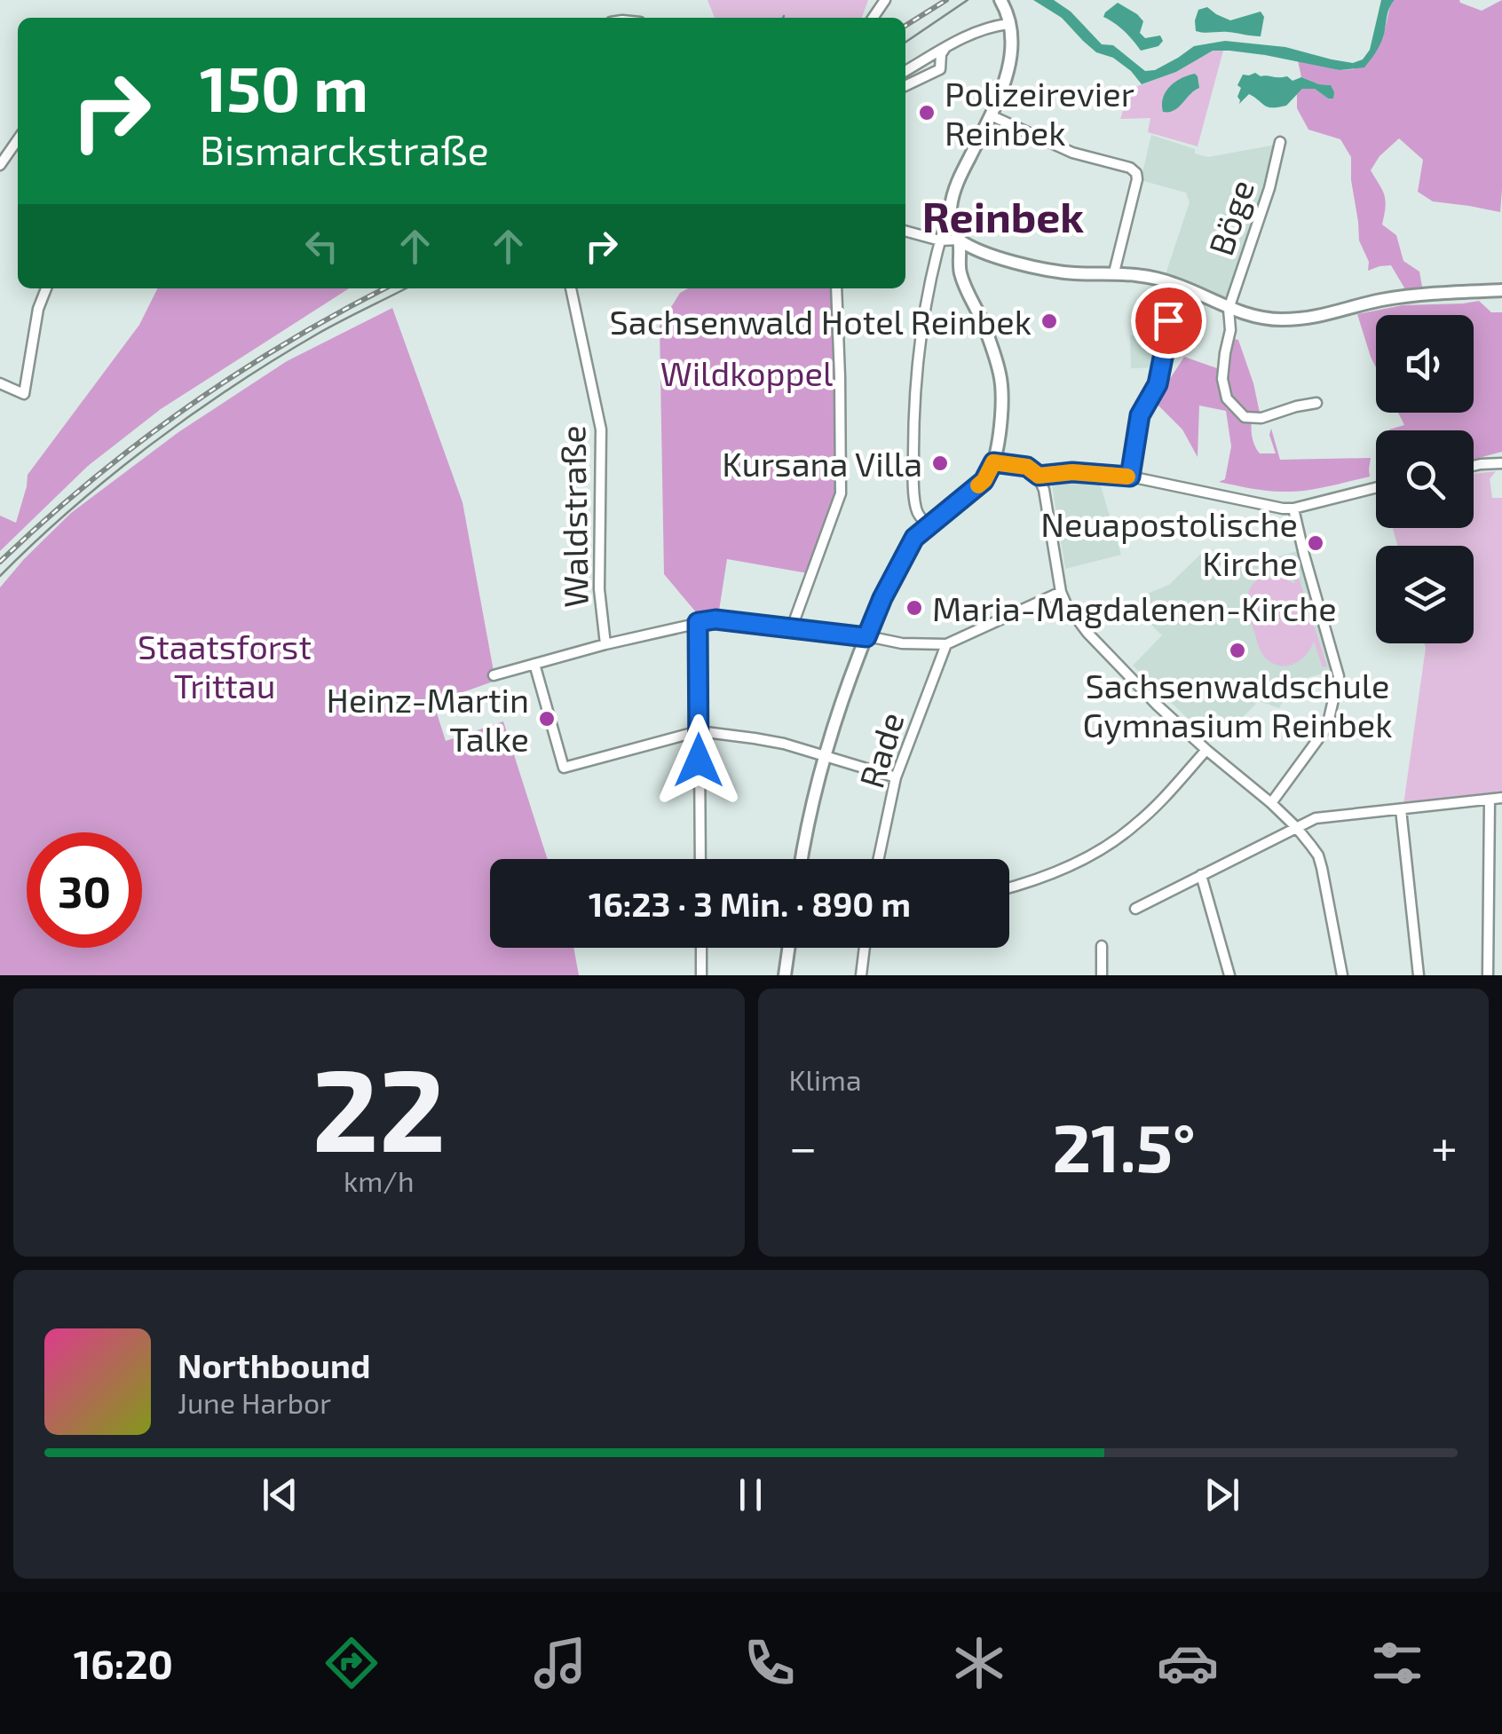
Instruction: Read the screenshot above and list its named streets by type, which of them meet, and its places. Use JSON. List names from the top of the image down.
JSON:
{
  "streets": {
    "street": ["Böge", "Waldstraße", "Rade"]
  },
  "districts": ["Reinbek"],
  "parks": ["Wildkoppel", "Staatsforst Trittau"],
  "places": [
    "Polizeirevier Reinbek",
    "Sachsenwald Hotel Reinbek",
    "Kursana Villa",
    "Neuapostolische Kirche",
    "Maria-Magdalenen-Kirche",
    "Sachsenwaldschule Gymnasium Reinbek",
    "Heinz-Martin Talke"
  ],
  "page": {
    "turn": ["150 m", "Bismarckstraße"],
    "limit": "30",
    "trip": "16:23 · 3 Min. · 890 m",
    "tile": [
      ["22", "km/h"],
      "Klima"
    ],
    "heat": ["−", "21.5°", "+"],
    "song": ["Northbound", "June Harbor"],
    "tabs": "16:20"
  }
}
